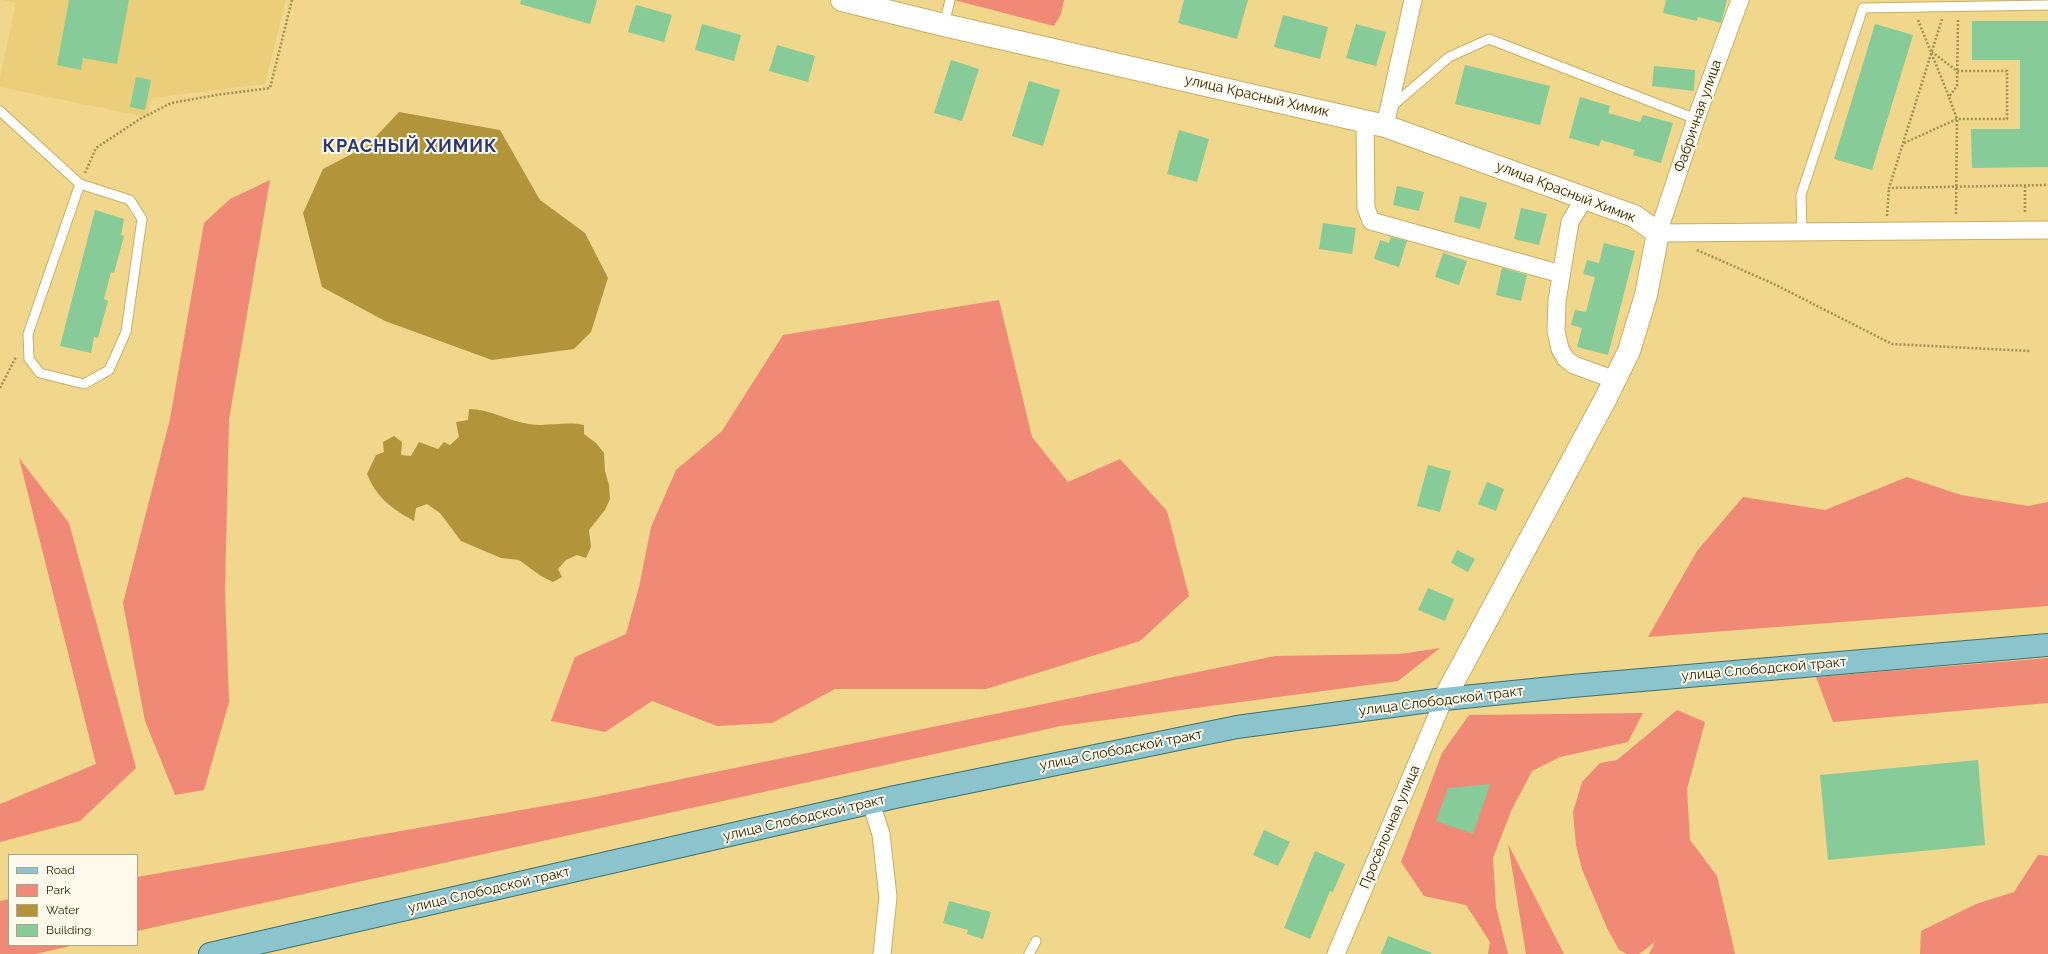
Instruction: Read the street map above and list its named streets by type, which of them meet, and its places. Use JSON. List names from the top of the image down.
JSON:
{
  "streets": {
    "main road": ["улица Слободской тракт"],
    "street": ["улица Красный Химик", "Фабричная улица", "Просёлочная улица"]
  },
  "crossings": [
    ["улица Красный Химик", "Фабричная улица"],
    ["улица Слободской тракт", "Просёлочная улица"]
  ],
  "districts": ["КРАСНЫЙ ХИМИК"],
  "legend": [
    "Road",
    "Park",
    "Water",
    "Building"
  ]
}
